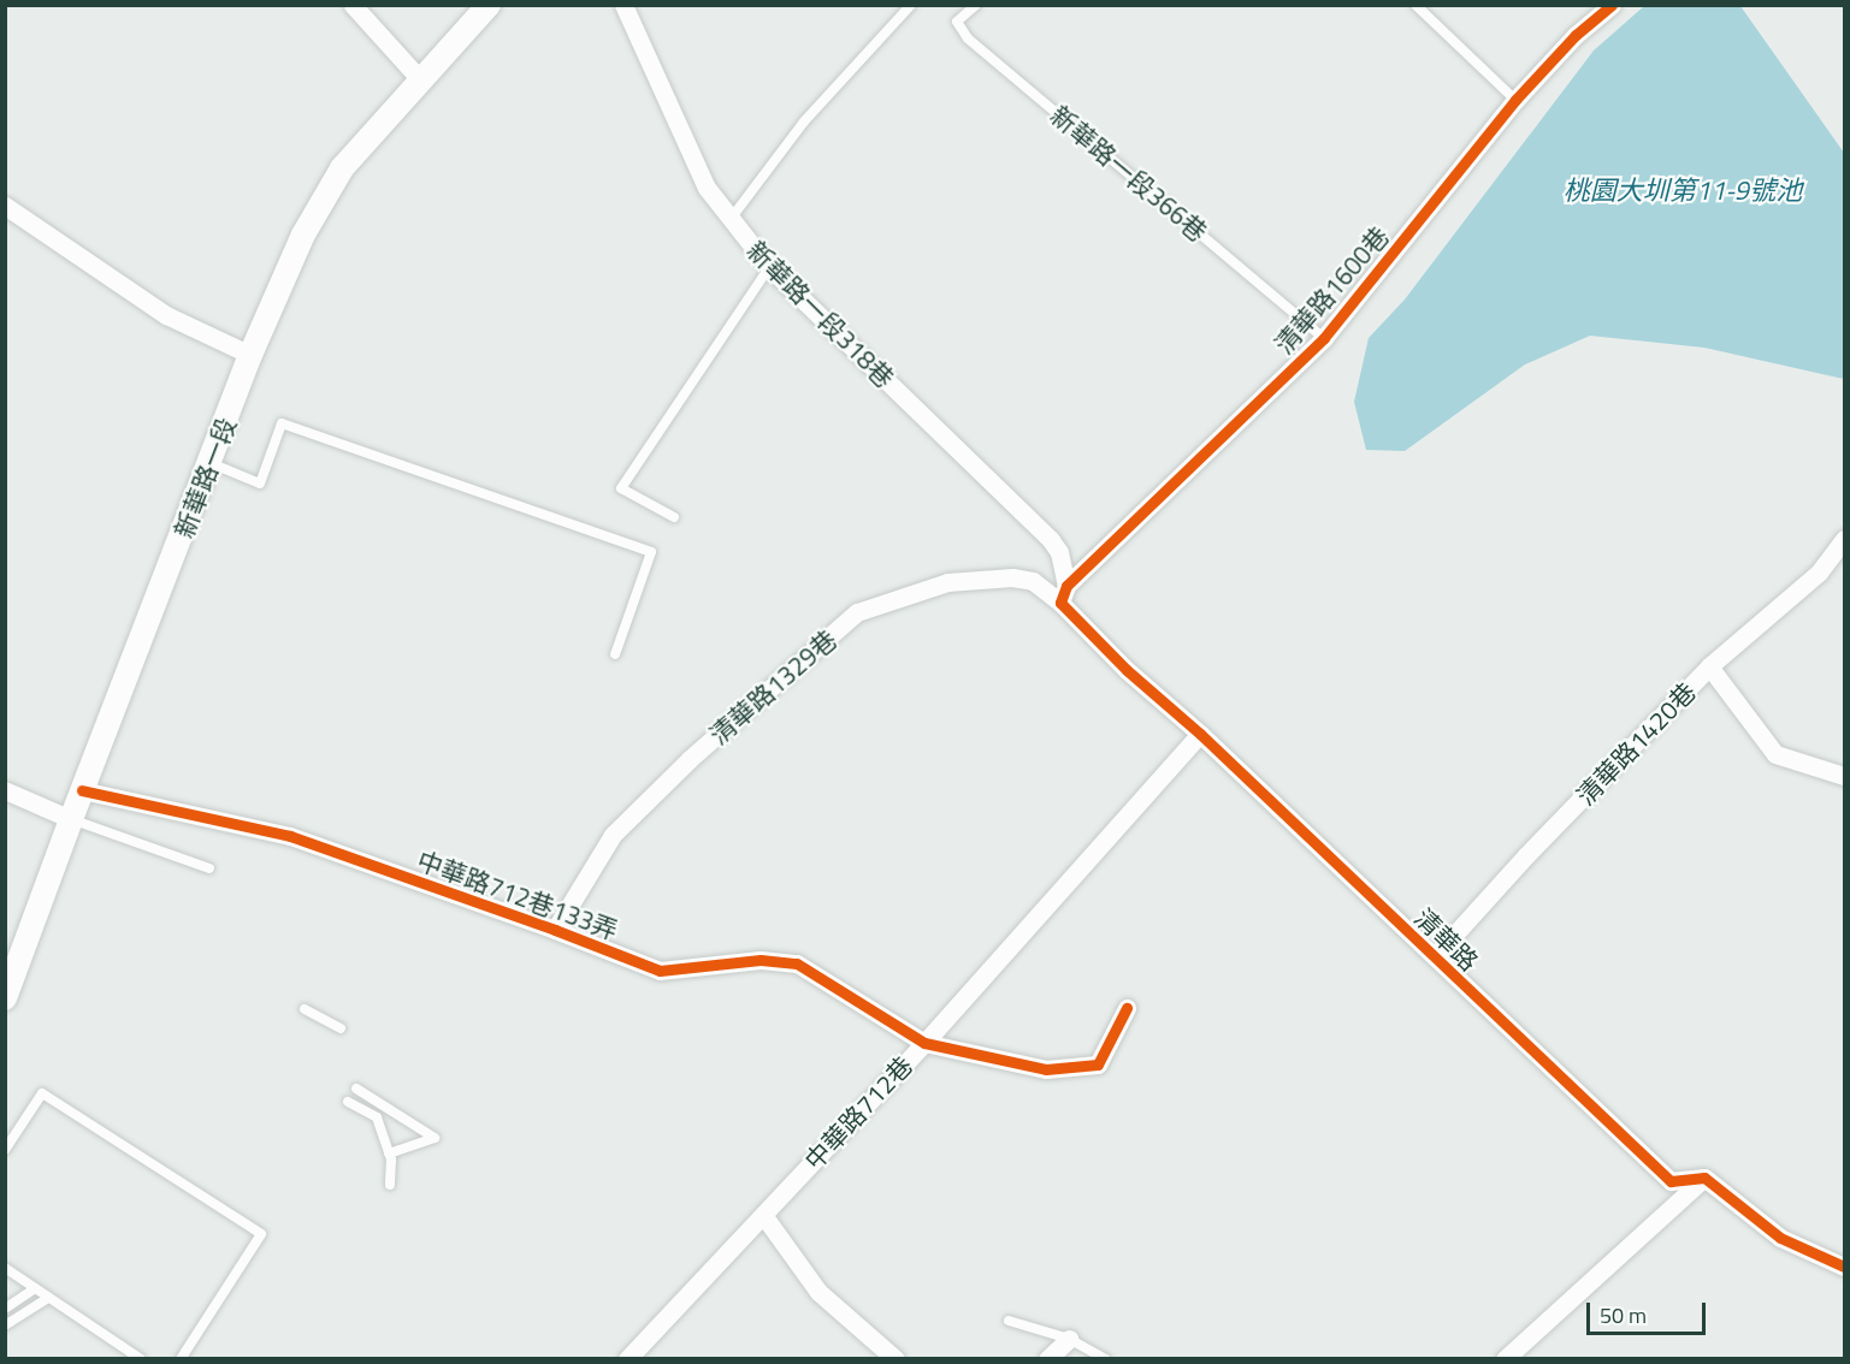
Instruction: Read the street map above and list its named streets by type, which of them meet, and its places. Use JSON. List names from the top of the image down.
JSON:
{
  "streets": {
    "street": [
      "清華路1600巷",
      "新華路一段318巷",
      "新華路一段",
      "清華路1329巷",
      "清華路1420巷",
      "中華路712巷133弄",
      "清華路",
      "中華路712巷"
    ],
    "lane": ["新華路一段366巷"]
  },
  "crossings": [
    ["新華路一段366巷", "清華路1600巷"],
    ["清華路1600巷", "新華路一段318巷"],
    ["清華路1600巷", "清華路1329巷"],
    ["清華路1600巷", "清華路"],
    ["新華路一段318巷", "清華路1329巷"],
    ["新華路一段318巷", "清華路"],
    ["新華路一段", "中華路712巷133弄"],
    ["清華路1329巷", "中華路712巷133弄"],
    ["清華路1329巷", "清華路"],
    ["清華路1420巷", "清華路"],
    ["中華路712巷133弄", "中華路712巷"],
    ["清華路", "中華路712巷"]
  ],
  "water": ["桃園大圳第11-9號池"],
  "scale_bar": "50 m"
}
